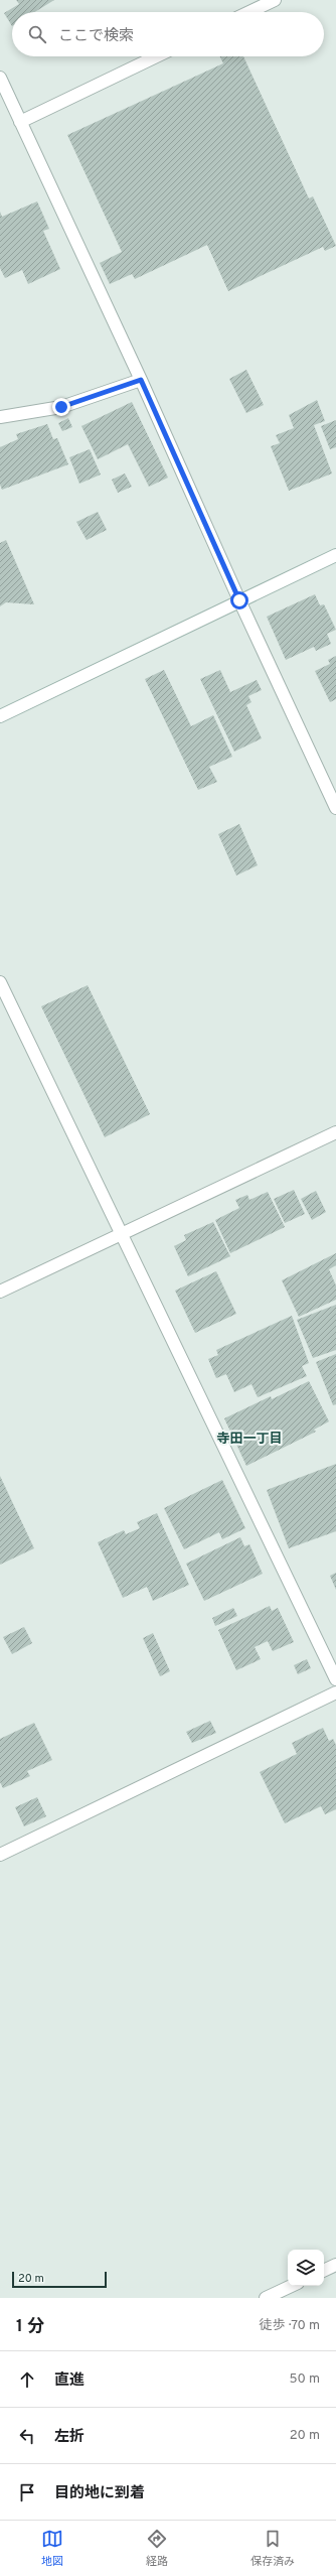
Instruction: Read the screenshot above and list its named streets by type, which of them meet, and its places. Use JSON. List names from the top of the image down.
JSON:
{
  "districts": ["寺田一丁目"],
  "scale_bar": "20 m",
  "page": {
    "search": "ここで検索",
    "scale": "20 m",
    "heading": ["1 分", "徒歩 · 70 m"],
    "list": [
      ["直進", "50 m"],
      ["左折", "20 m"],
      "目的地に到着"
    ],
    "nav": ["地図", "経路", "保存済み"]
  }
}
